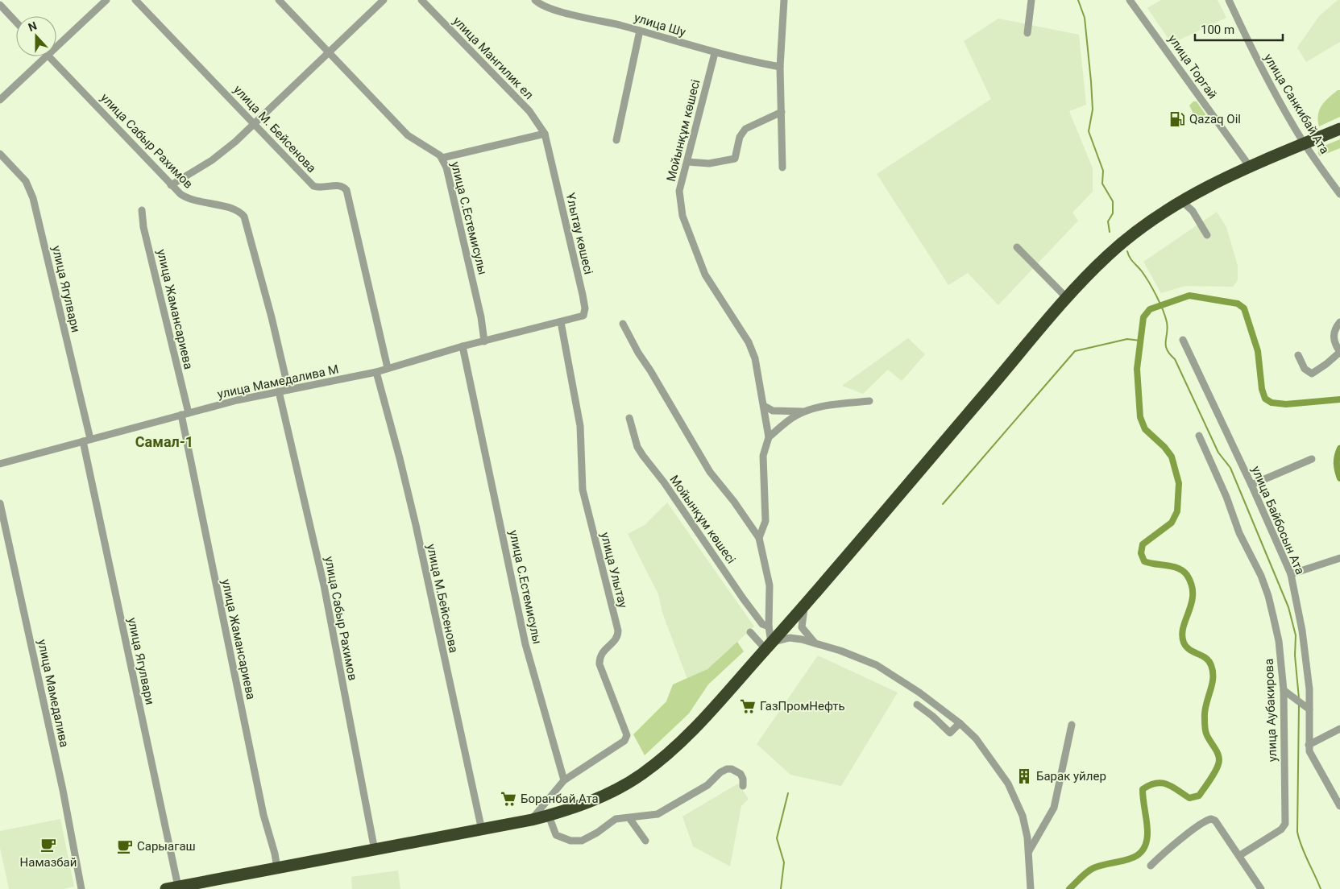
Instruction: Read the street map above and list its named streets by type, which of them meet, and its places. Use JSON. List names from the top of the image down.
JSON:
{
  "streets": {
    "street": [
      "улица Шу",
      "улица Мангилик ел",
      "улица Торгай",
      "улица Санкибай Ата",
      "улица М. Бейсенова",
      "Мойынқұм көшесі",
      "улица Сабыр Рахимов",
      "улица С.Естемисулы",
      "Ұлытау көшесі",
      "улица Ягулвари",
      "улица Жамансариева",
      "улица Мамедалива М",
      "улица Байбосын Ата",
      "улица Улытау",
      "улица М.Бейсенова",
      "улица Мамедалива",
      "улица Аубакирова"
    ]
  },
  "crossings": [
    ["улица Шу", "Мойынқұм көшесі"],
    ["улица Мангилик ел", "Ұлытау көшесі"],
    ["улица М. Бейсенова", "улица Мамедалива М"],
    ["улица Сабыр Рахимов", "улица Мамедалива М"],
    ["улица С.Естемисулы", "улица Мамедалива М"],
    ["улица С.Естемисулы", "улица Улытау"],
    ["Ұлытау көшесі", "улица Мамедалива М"],
    ["Ұлытау көшесі", "улица Улытау"],
    ["улица Ягулвари", "улица Мамедалива М"],
    ["улица Жамансариева", "улица Мамедалива М"],
    ["улица Мамедалива М", "улица Улытау"],
    ["улица Мамедалива М", "улица М.Бейсенова"]
  ],
  "districts": ["Самал-1"],
  "places": {
    "fuel station": ["Qazaq Oil"],
    "supermarket": ["ГазПромНефть", "Боранбай Ата"],
    "building": ["Барак уйлер"],
    "cafe": ["Намазбай", "Сарыагаш"]
  },
  "scale_bar": "100 m",
  "north": "top"
}
